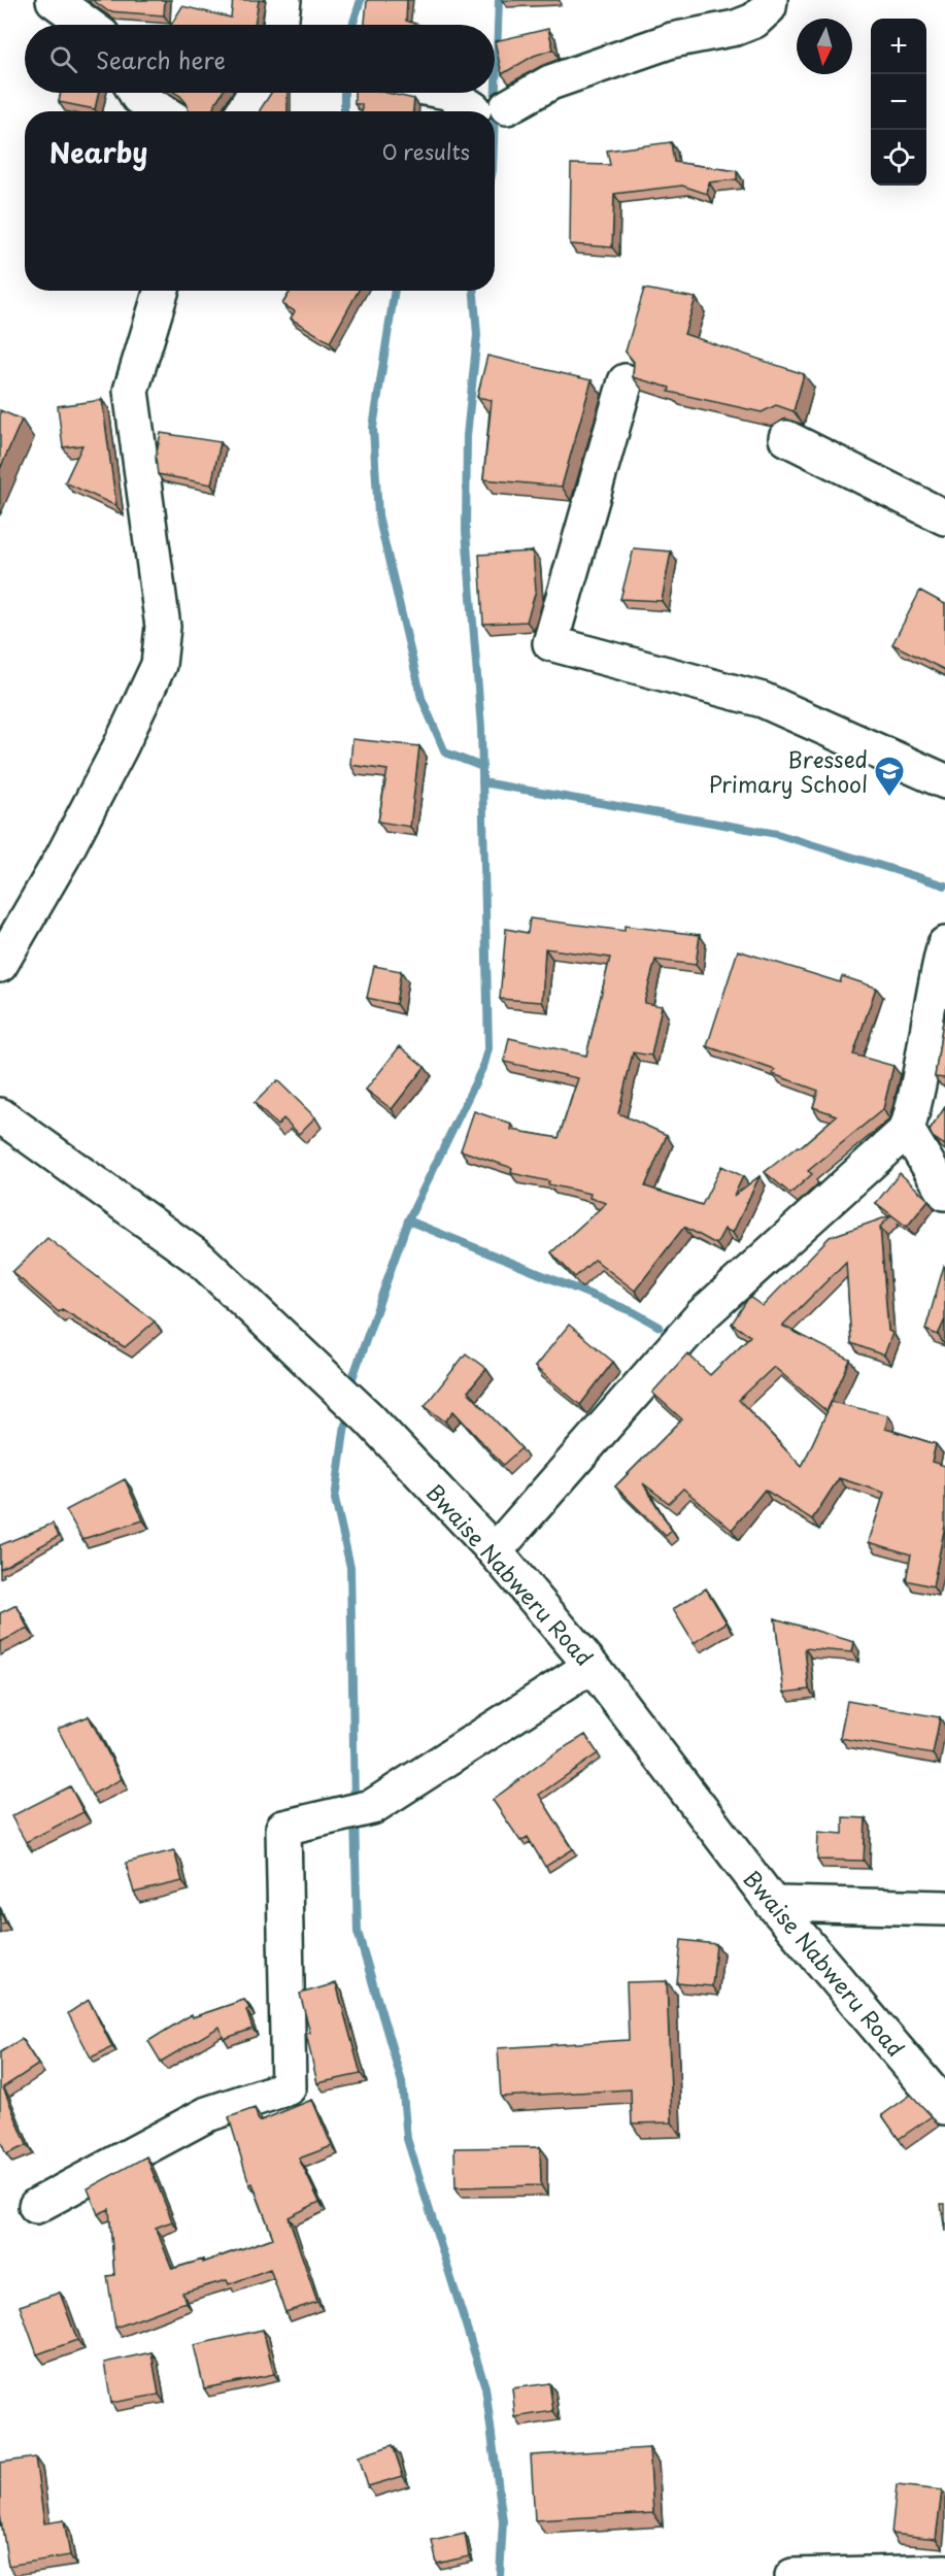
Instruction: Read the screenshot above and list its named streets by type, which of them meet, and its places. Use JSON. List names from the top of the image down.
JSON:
{
  "streets": {
    "street": ["Bwaise Nabweru Road"]
  },
  "places": {
    "school or university": ["Bressed Primary School"]
  },
  "north": "bottom",
  "page": {
    "map_buttons": ["+", "−"],
    "search": "Search here",
    "heading": ["Nearby", "0 results"]
  }
}
